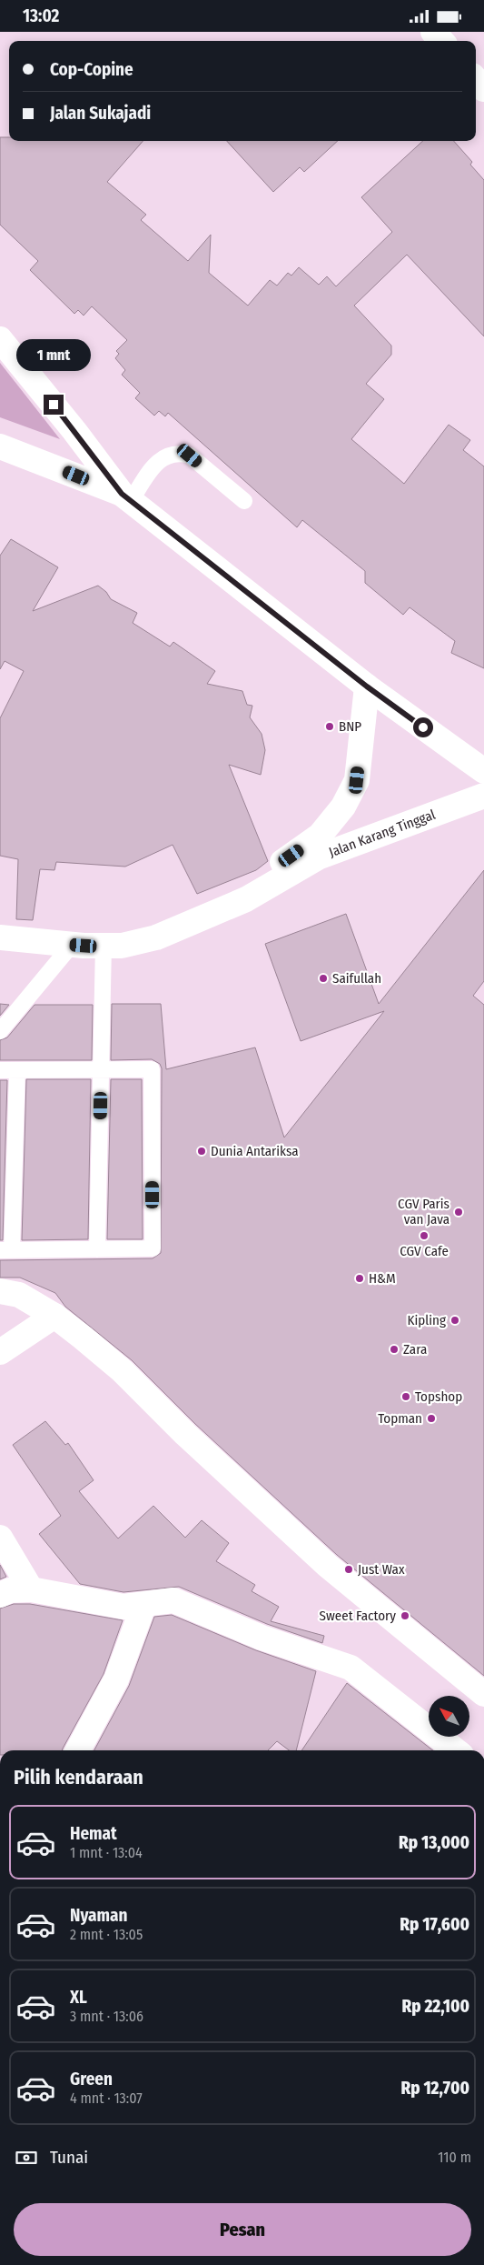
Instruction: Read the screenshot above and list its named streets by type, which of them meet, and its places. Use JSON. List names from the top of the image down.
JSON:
{
  "streets": {
    "street": ["Jalan Karang Tinggal"]
  },
  "places": [
    "BNP",
    "Saifullah",
    "Dunia Antariksa",
    "CGV Paris van Java",
    "CGV Cafe",
    "H&M",
    "Kipling",
    "Zara",
    "Topshop",
    "Topman",
    "Just Wax",
    "Sweet Factory"
  ],
  "north": "top left",
  "page": {
    "status": "13:02",
    "banner": ["Cop-Copine", "Jalan Sukajadi"],
    "bubble": "1 mnt",
    "heading": "Pilih kendaraan",
    "list": [
      {
        "name": "Hemat",
        "note": "1 mnt · 13:04",
        "value": "Rp 13,000"
      },
      {
        "name": "Nyaman",
        "note": "2 mnt · 13:05",
        "value": "Rp 17,600"
      },
      {
        "name": "XL",
        "note": "3 mnt · 13:06",
        "value": "Rp 22,100"
      },
      {
        "name": "Green",
        "note": "4 mnt · 13:07",
        "value": "Rp 12,700"
      }
    ],
    "pay": ["Tunai", "110 m"],
    "buttons": "Pesan"
  }
}
